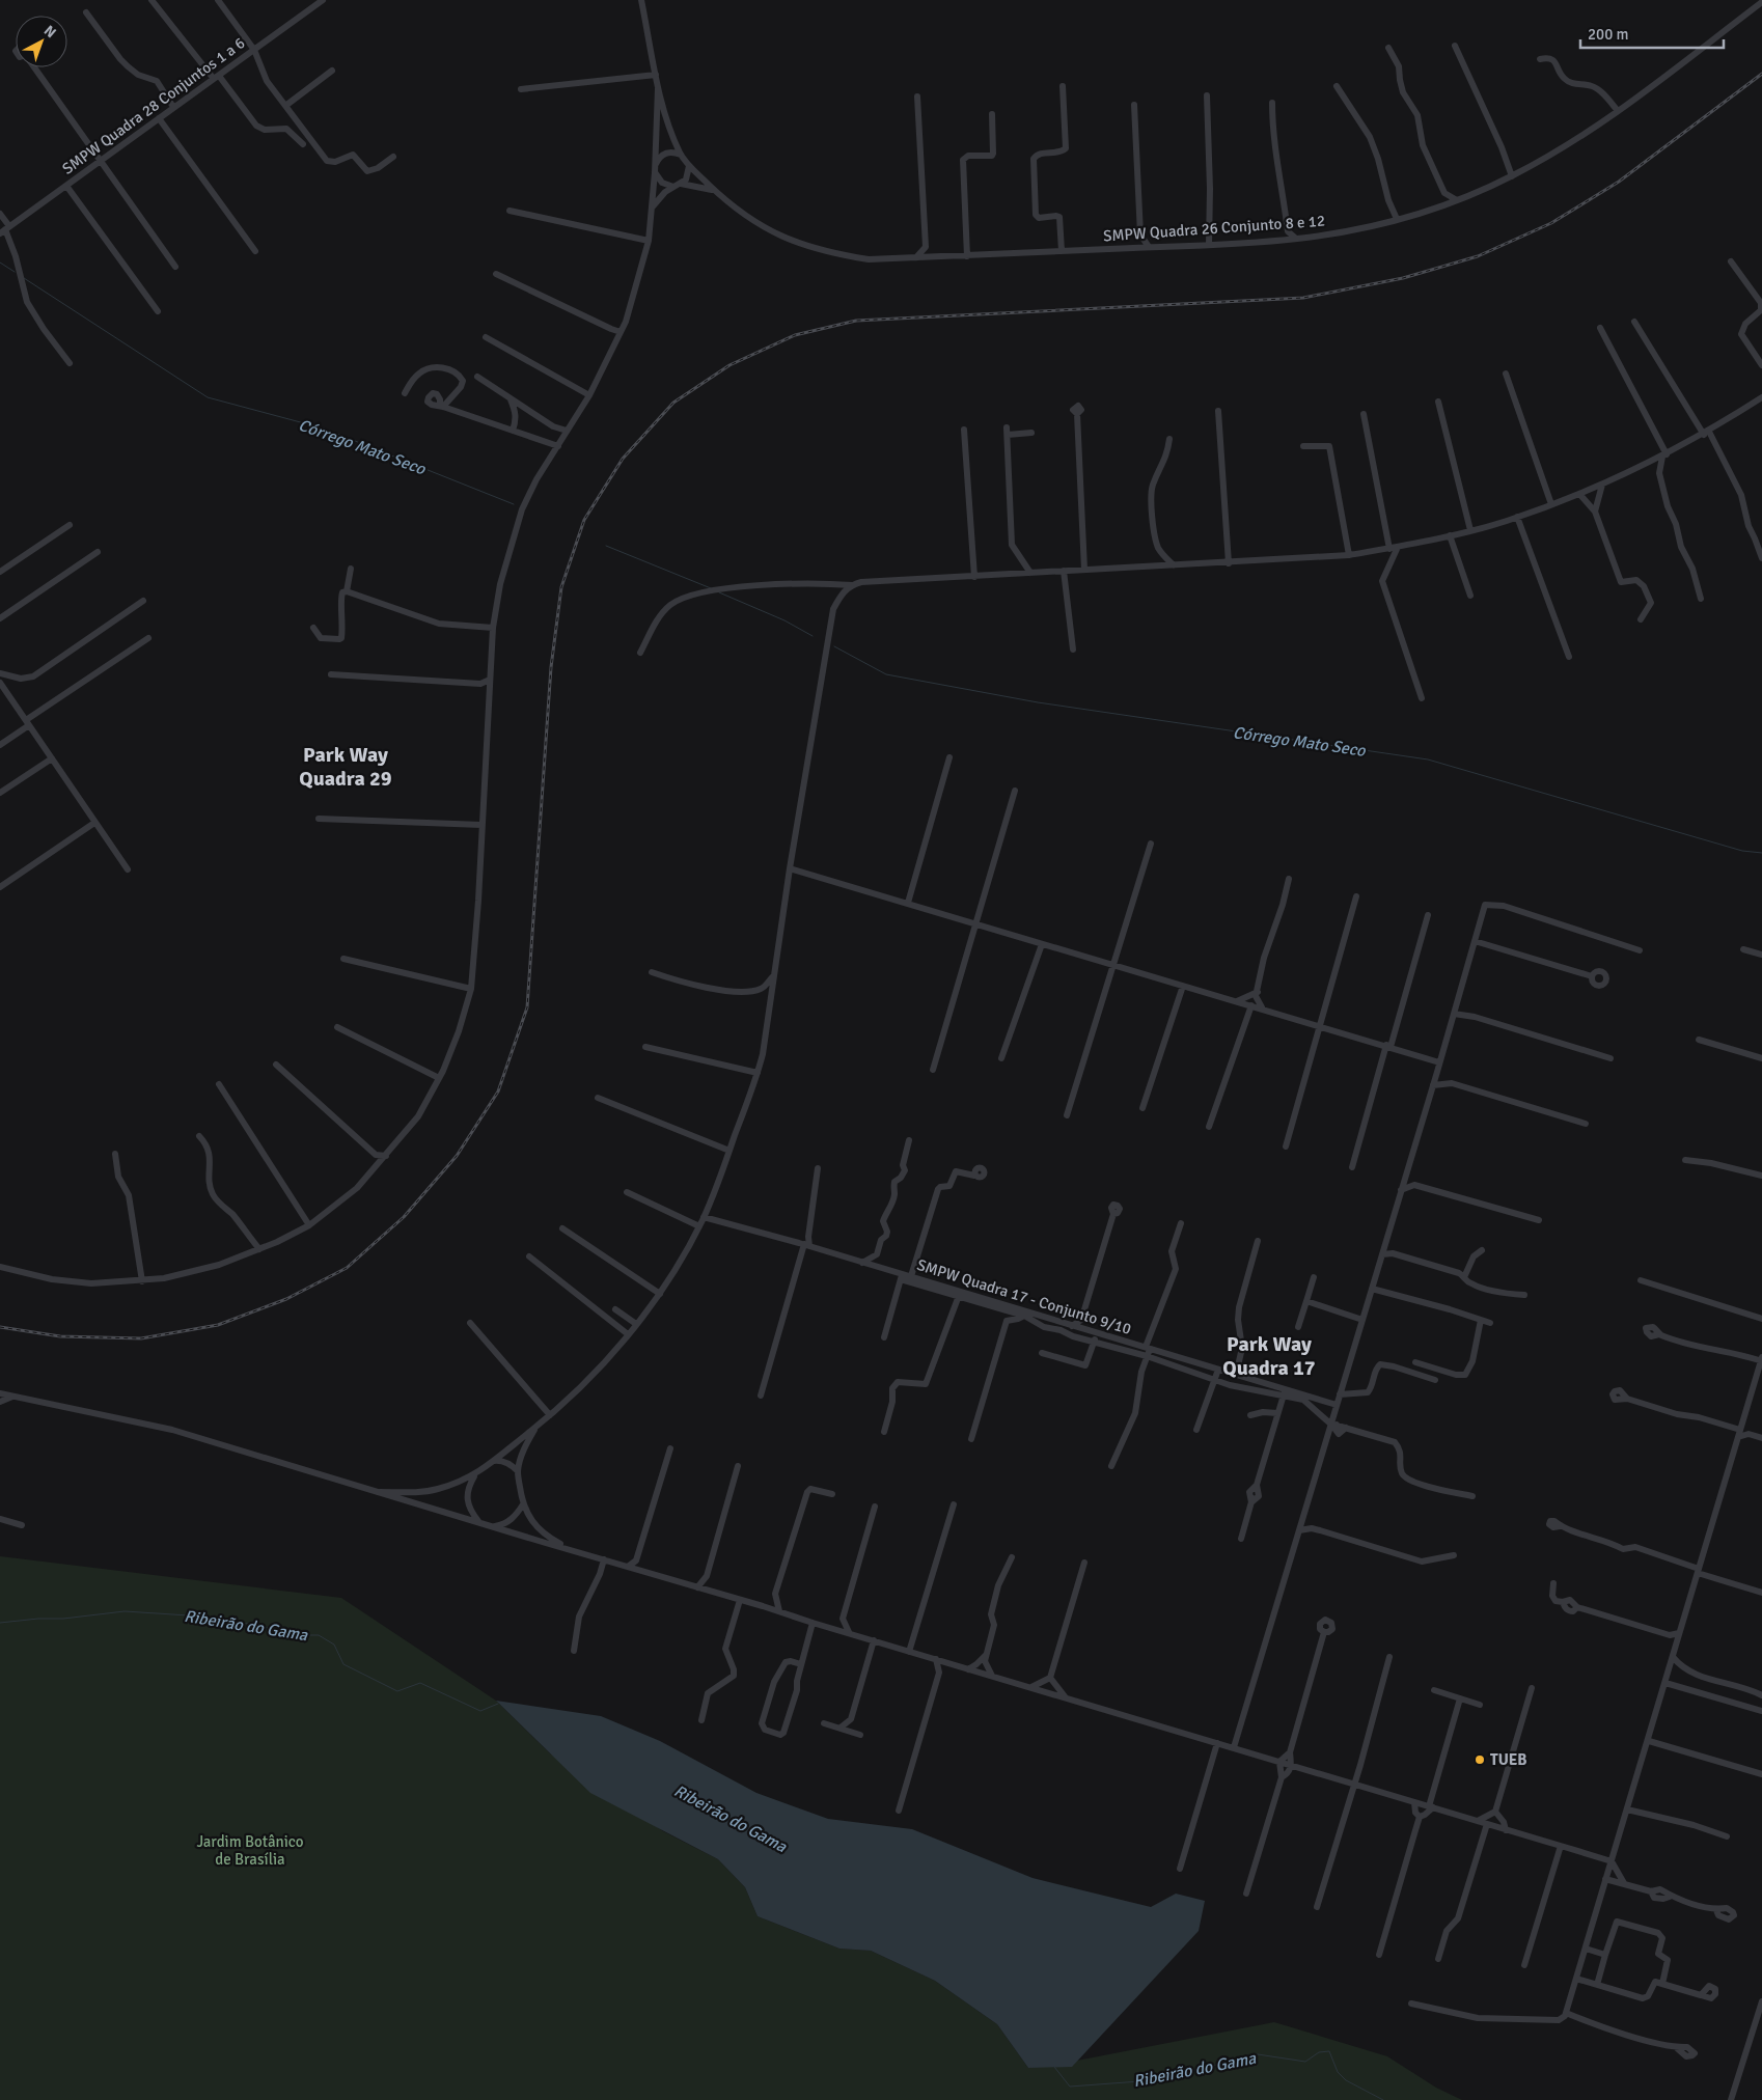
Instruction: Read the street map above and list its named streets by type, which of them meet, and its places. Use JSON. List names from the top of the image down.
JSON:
{
  "streets": {
    "street": ["SMPW Quadra 28 Conjuntos 1 a 6", "SMPW Quadra 26 Conjunto 8 e 12", "SMPW Quadra 17 - Conjunto 9/10"]
  },
  "districts": ["Park Way Quadra 29", "Park Way Quadra 17"],
  "water": ["Córrego Mato Seco", "Ribeirão do Gama"],
  "parks": ["Jardim Botânico de Brasília"],
  "places": ["TUEB"],
  "scale_bar": "200 m",
  "north": "top right"
}
